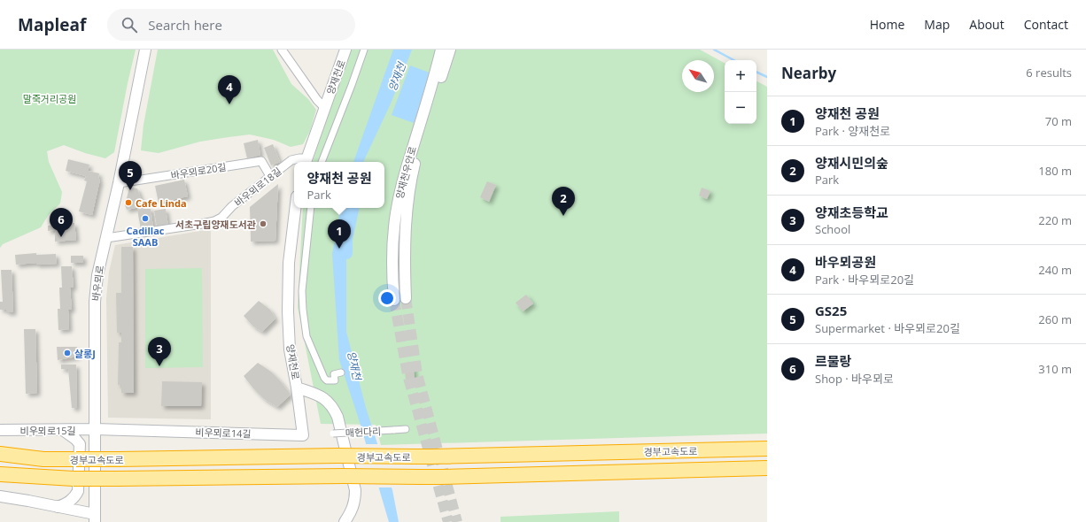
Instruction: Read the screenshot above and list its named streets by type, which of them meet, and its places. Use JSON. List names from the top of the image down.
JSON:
{
  "streets": {
    "highway": ["경부고속도로"],
    "street": [
      "양재천로",
      "바우뫼로20길",
      "양재천우안로",
      "바우뫼로18길",
      "바우뫼로",
      "비우뫼로15길",
      "매헌다리",
      "비우뫼로14길"
    ]
  },
  "crossings": [
    ["양재천로", "바우뫼로18길"],
    ["양재천로", "비우뫼로14길"],
    ["바우뫼로20길", "바우뫼로18길"],
    ["바우뫼로20길", "바우뫼로"],
    ["바우뫼로18길", "바우뫼로"],
    ["바우뫼로", "비우뫼로15길"],
    ["바우뫼로", "비우뫼로14길"],
    ["비우뫼로15길", "비우뫼로14길"]
  ],
  "water": ["양재천"],
  "parks": ["말죽거리공원"],
  "places": [
    "Cafe Linda",
    "Cadillac SAAB",
    "서초구립양재도서관",
    "살롱J"
  ],
  "north": "top left",
  "page": {
    "header": "Mapleaf",
    "search": "Search here",
    "nav": [
      "Home",
      "Map",
      "About",
      "Contact"
    ],
    "heading": ["Nearby", "6 results"],
    "map_buttons": ["+", "−"],
    "pins": [
      "4",
      "5",
      "2",
      "6",
      "1",
      "3"
    ],
    "list": [
      {
        "mark": "1",
        "name": "양재천 공원",
        "note": "Park · 양재천로",
        "value": "70 m"
      },
      {
        "mark": "2",
        "name": "양재시민의숲",
        "note": "Park",
        "value": "180 m"
      },
      {
        "mark": "3",
        "name": "양재초등학교",
        "note": "School",
        "value": "220 m"
      },
      {
        "mark": "4",
        "name": "바우뫼공원",
        "note": "Park · 바우뫼로20길",
        "value": "240 m"
      },
      {
        "mark": "5",
        "name": "GS25",
        "note": "Supermarket · 바우뫼로20길",
        "value": "260 m"
      },
      {
        "mark": "6",
        "name": "르물랑",
        "note": "Shop · 바우뫼로",
        "value": "310 m"
      }
    ],
    "popup": ["양재천 공원", "Park"]
  }
}
